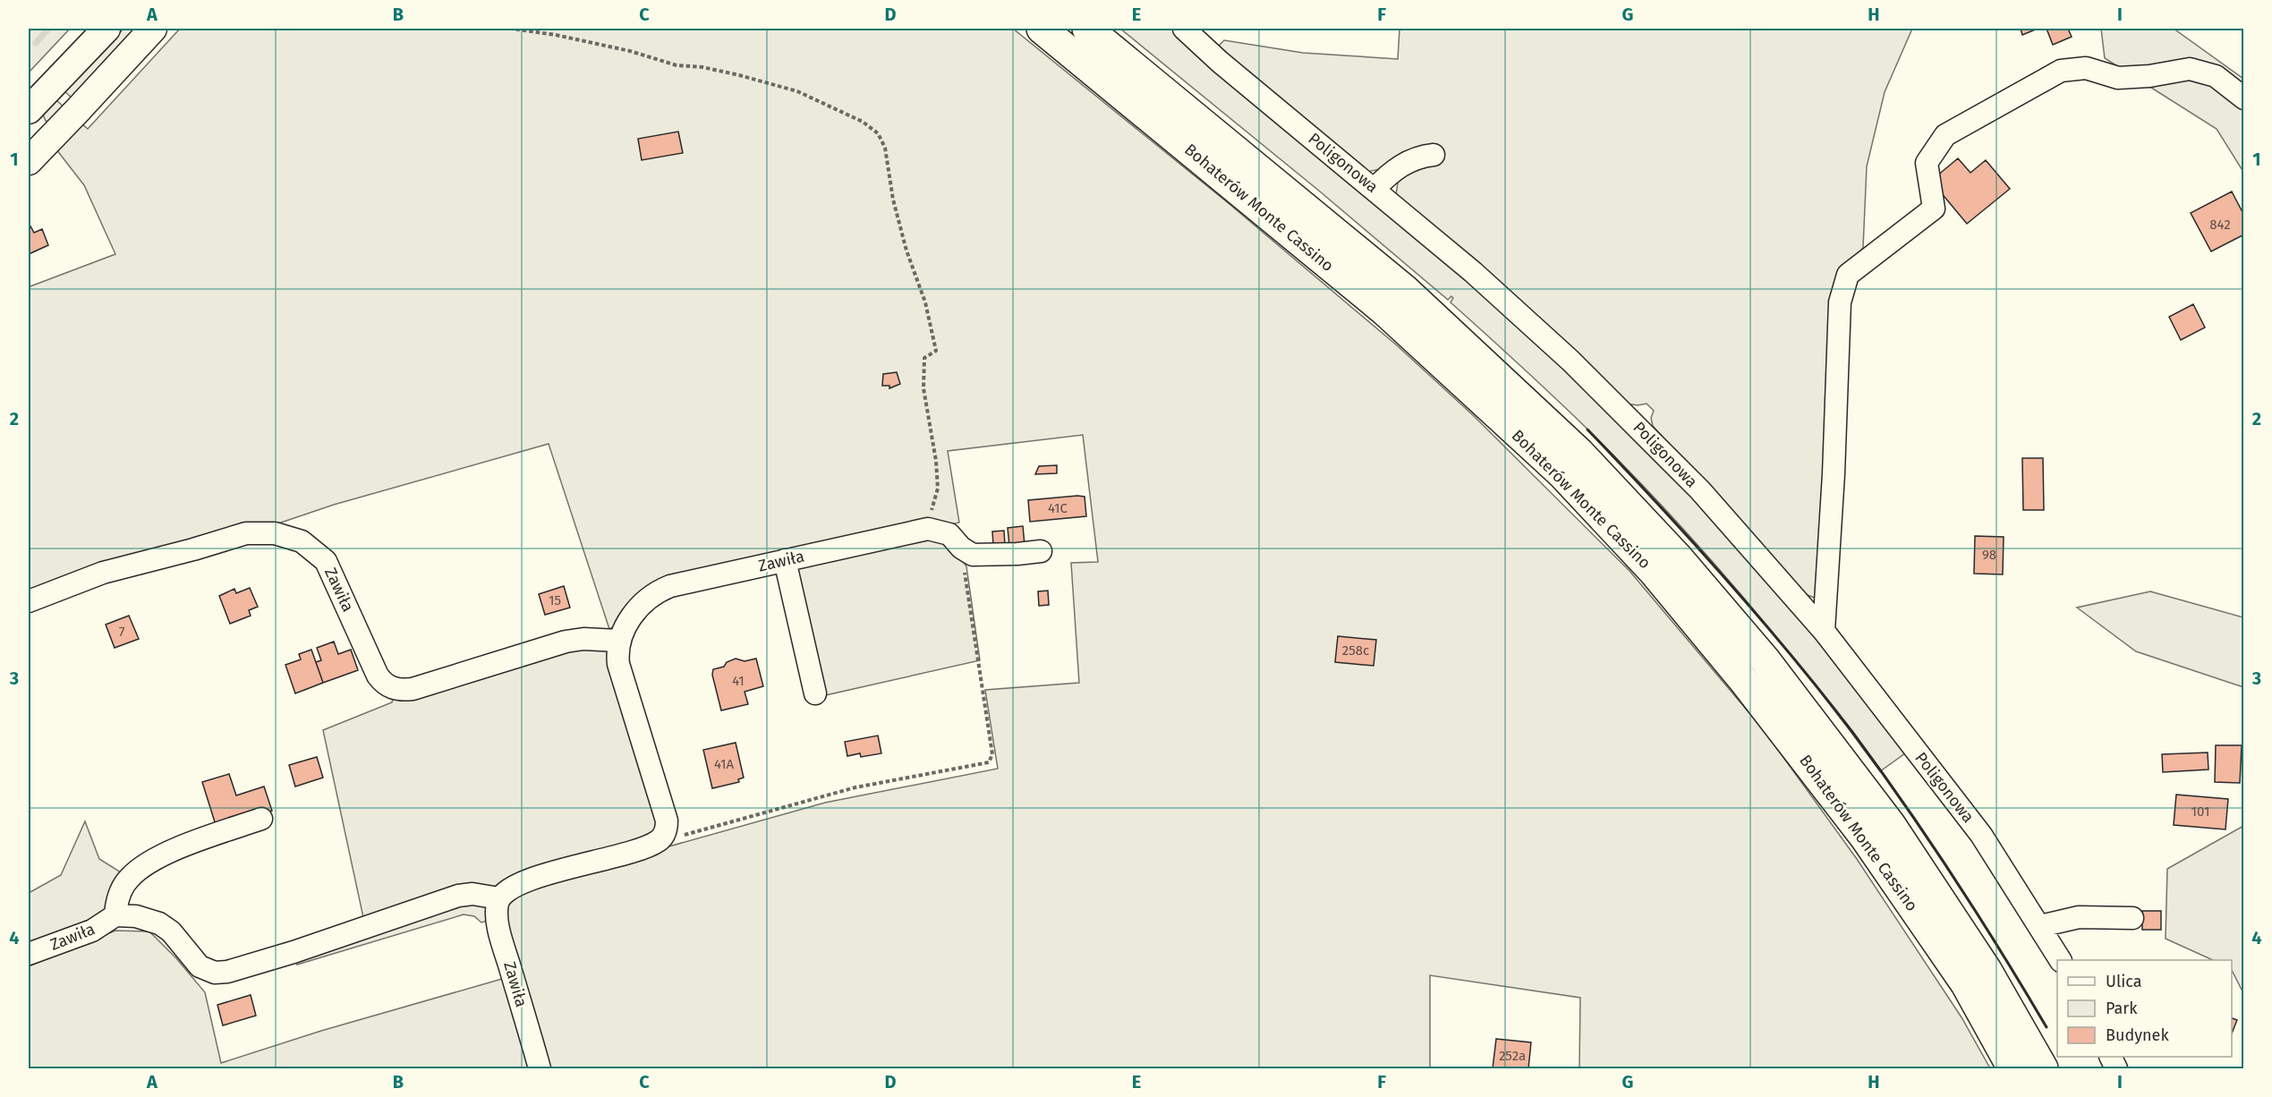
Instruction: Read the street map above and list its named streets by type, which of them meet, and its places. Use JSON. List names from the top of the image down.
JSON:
{
  "streets": {
    "highway": ["Bohaterów Monte Cassino"],
    "street": ["Poligonowa", "Zawiła"]
  },
  "house_numbers": [
    "842",
    "41C",
    "98",
    "15",
    "7",
    "258c",
    "41",
    "41A",
    "101",
    "252a"
  ],
  "legend": ["Ulica", "Park", "Budynek"],
  "grid": {
    "columns": [
      "A",
      "B",
      "C",
      "D",
      "E",
      "F",
      "G",
      "H",
      "I"
    ],
    "rows": [
      "1",
      "2",
      "3",
      "4"
    ]
  }
}
